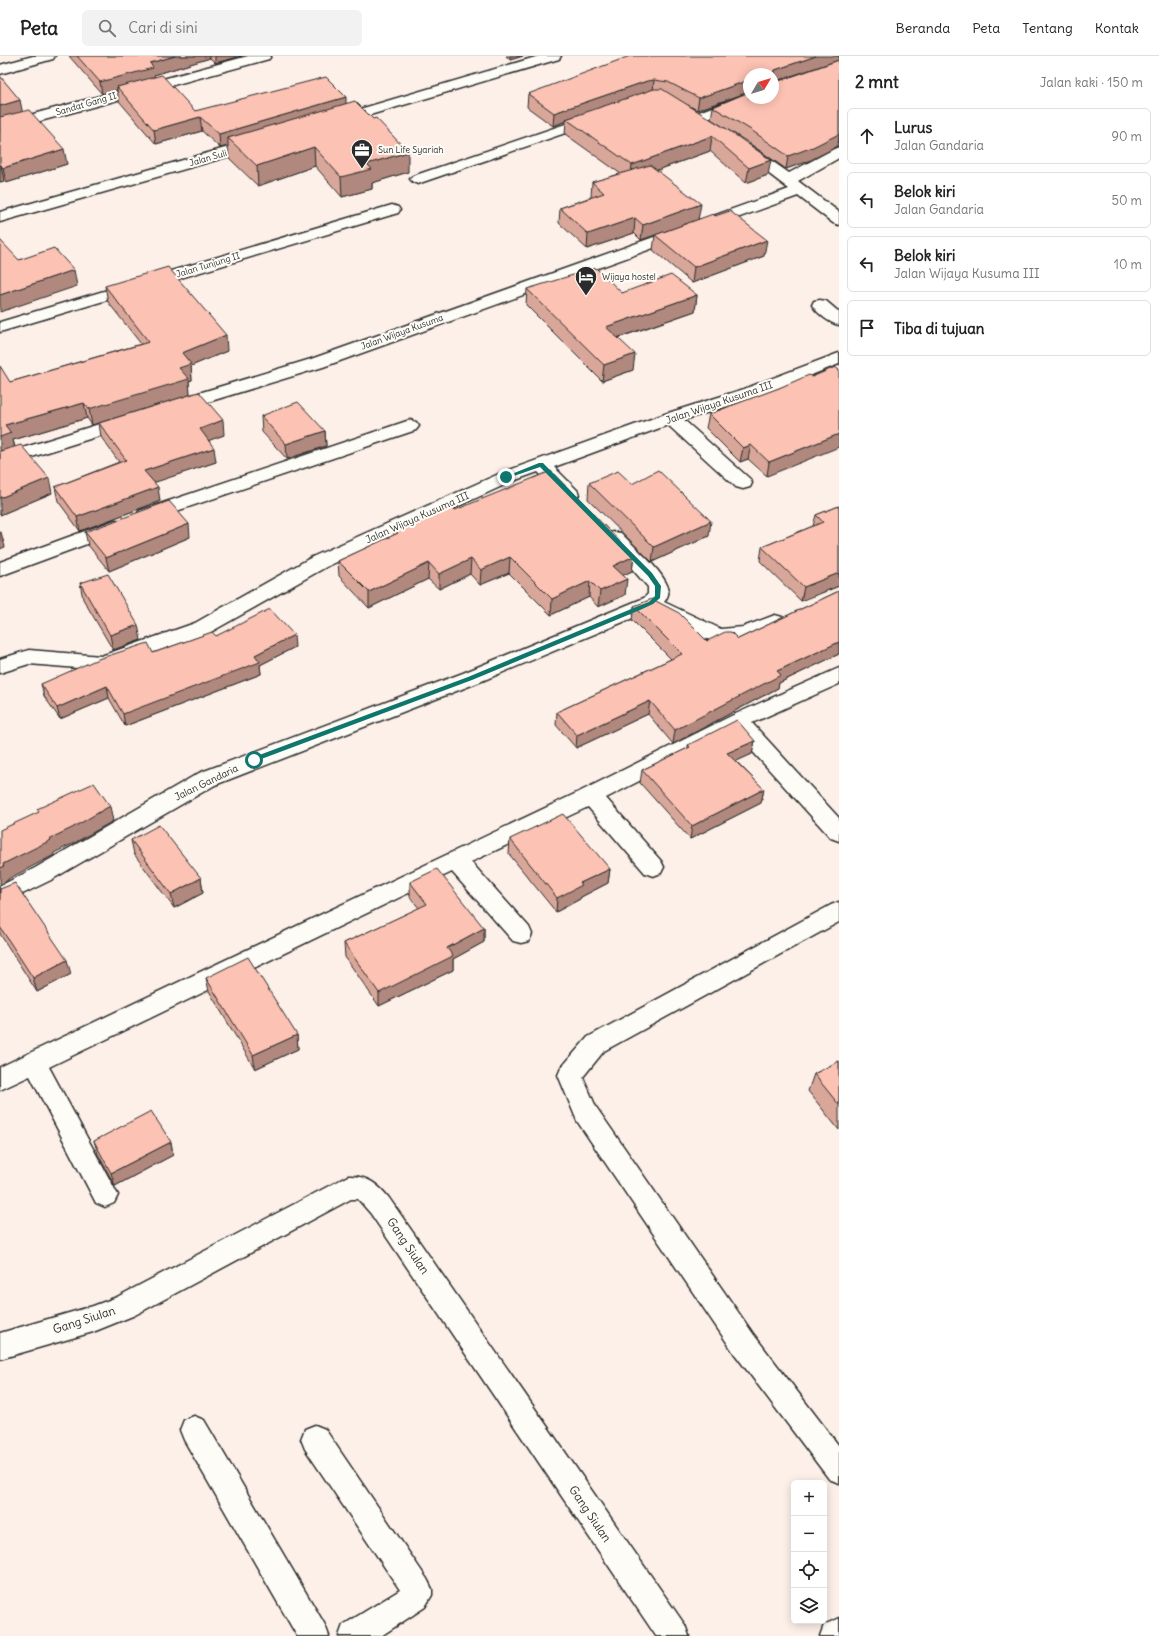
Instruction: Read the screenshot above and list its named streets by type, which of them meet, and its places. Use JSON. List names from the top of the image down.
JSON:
{
  "streets": {
    "street": [
      "Sandat Gang II",
      "Jalan Suli",
      "Jalan Tunjung II",
      "Jalan Wijaya Kusuma",
      "Jalan Wijaya Kusuma III",
      "Jalan Gandaria",
      "Gang Siulan"
    ]
  },
  "places": {
    "office": ["Sun Life Syariah"],
    "hotel": ["Wijaya hostel"]
  },
  "north": "top right",
  "page": {
    "header": "Peta",
    "search": "Cari di sini",
    "nav": [
      "Beranda",
      "Peta",
      "Tentang",
      "Kontak"
    ],
    "heading": ["2 mnt", "Jalan kaki · 150 m"],
    "list": [
      ["Lurus", "Jalan Gandaria", "90 m"],
      ["Belok kiri", "Jalan Gandaria", "50 m"],
      ["Belok kiri", "Jalan Wijaya Kusuma III", "10 m"],
      "Tiba di tujuan"
    ],
    "map_buttons": ["+", "−"]
  }
}
